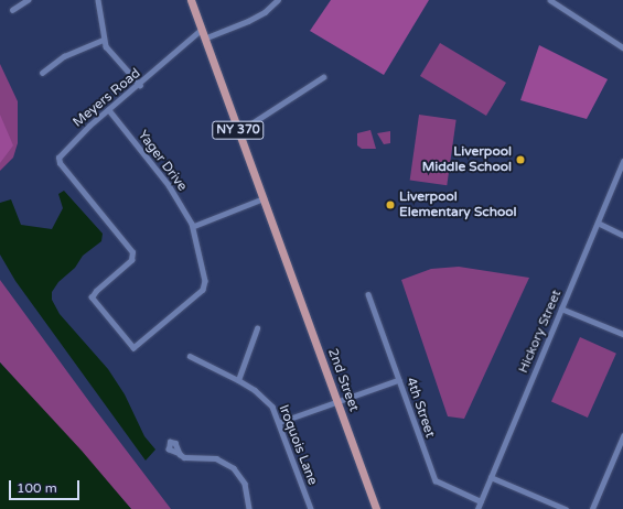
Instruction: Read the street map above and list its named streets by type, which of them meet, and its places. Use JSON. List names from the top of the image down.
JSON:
{
  "streets": {
    "main road": ["NY 370", "2nd Street"],
    "street": [
      "Meyers Road",
      "Yager Drive",
      "Hickory Street",
      "4th Street",
      "Iroquois Lane"
    ]
  },
  "crossings": [
    ["Meyers Road", "NY 370"],
    ["Meyers Road", "Yager Drive"],
    ["NY 370", "2nd Street"],
    ["Hickory Street", "4th Street"]
  ],
  "places": ["Liverpool Middle School", "Liverpool Elementary School"],
  "scale_bar": "100 m"
}
